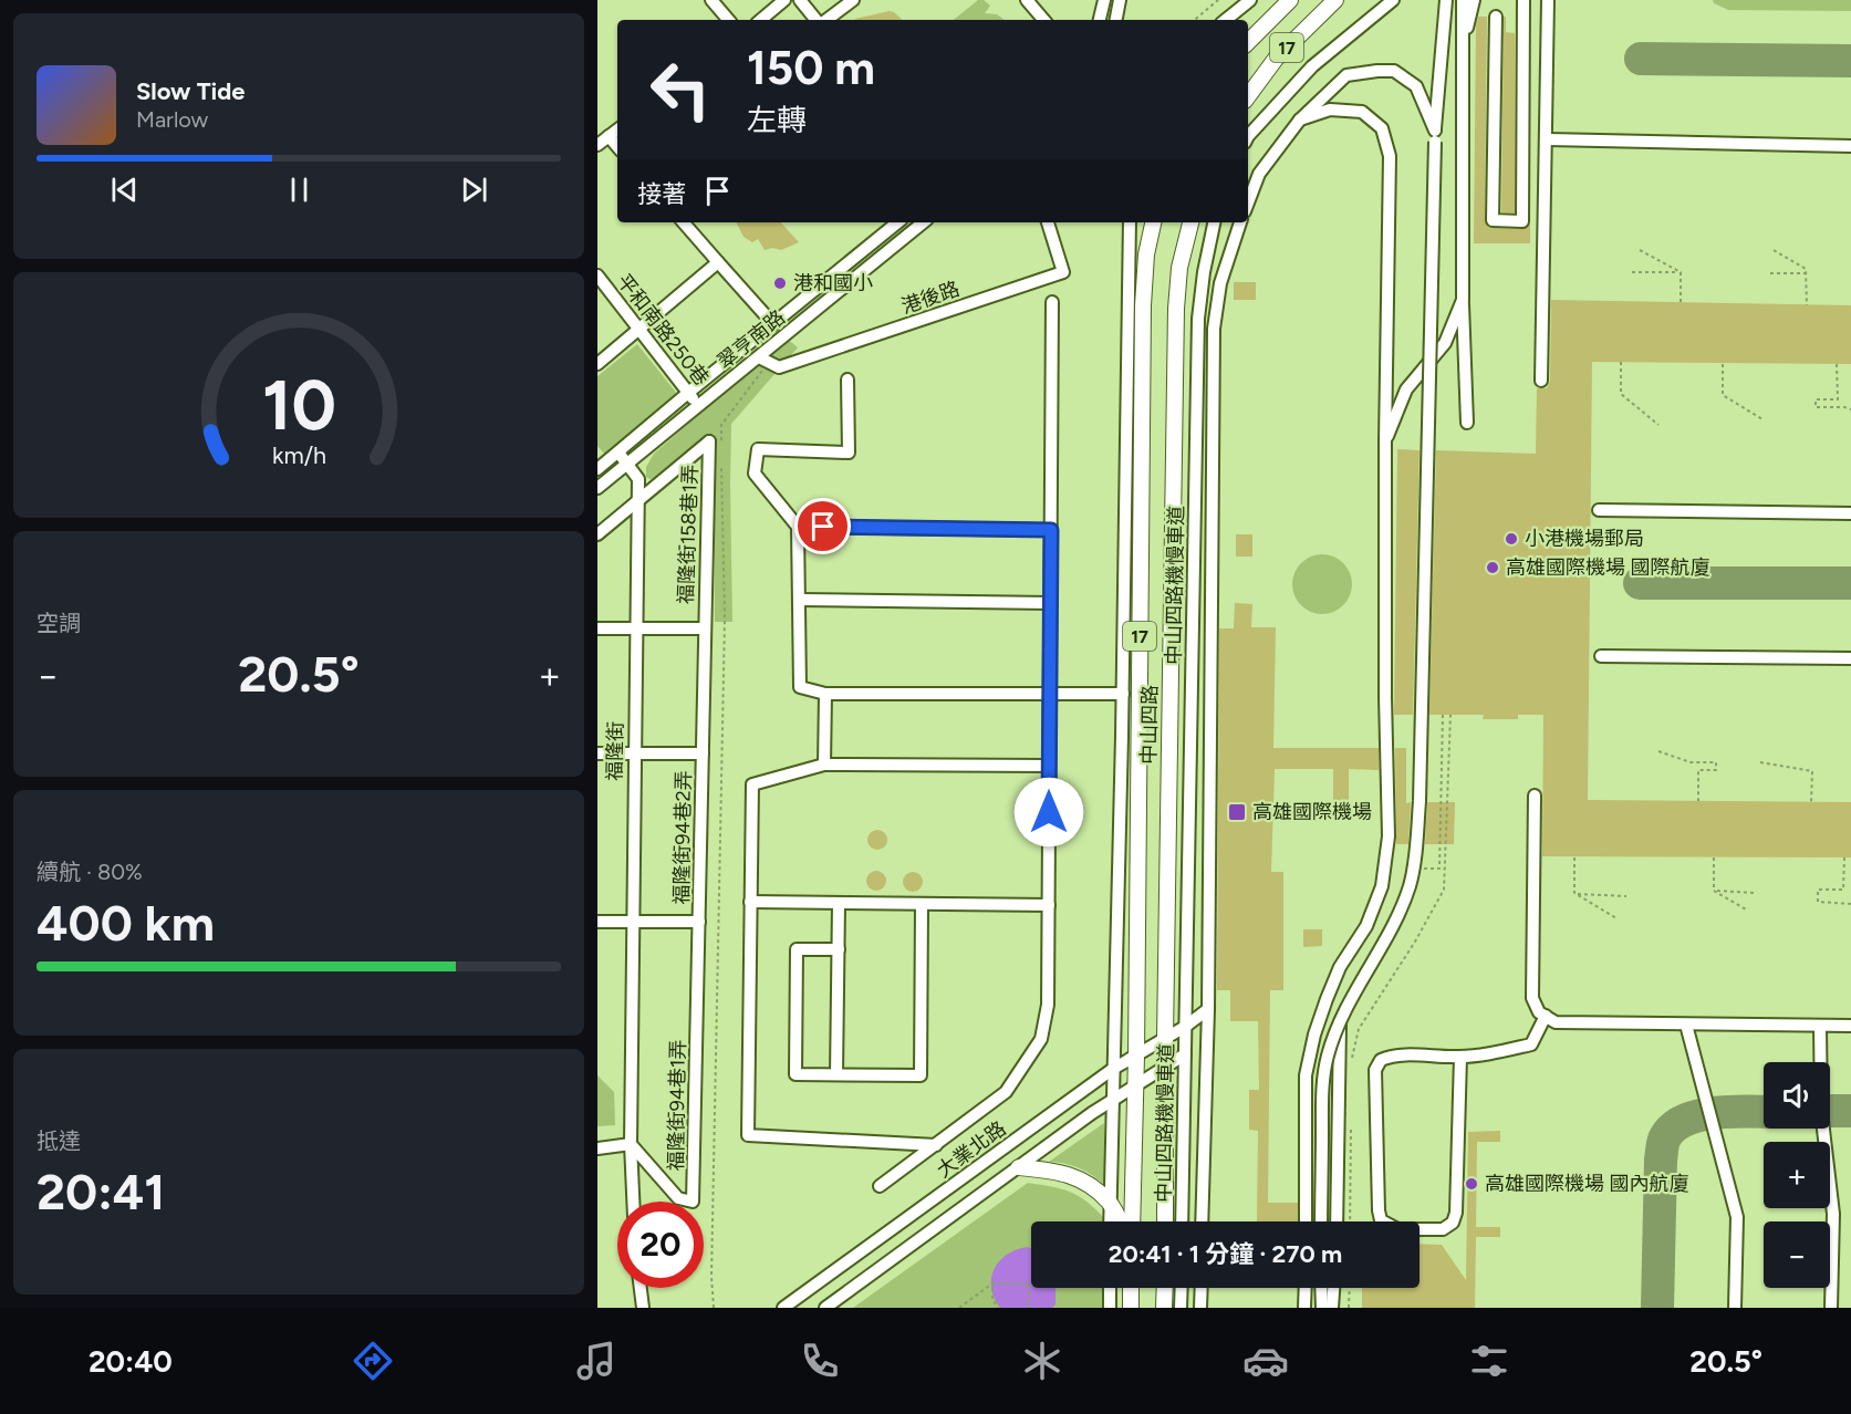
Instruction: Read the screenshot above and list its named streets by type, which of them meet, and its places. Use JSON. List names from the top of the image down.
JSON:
{
  "streets": {
    "main road": ["17", "中山四路"],
    "street": [
      "港後路",
      "平和南路250巷",
      "翠亨南路",
      "福隆街158巷1弄",
      "中山四路機慢車道",
      "福隆街",
      "福隆街94巷2弄",
      "福隆街94巷1弄",
      "大業北路"
    ]
  },
  "crossings": [
    ["港後路", "翠亨南路"],
    ["平和南路250巷", "翠亨南路"],
    ["翠亨南路", "福隆街"],
    ["福隆街158巷1弄", "福隆街"],
    ["福隆街158巷1弄", "福隆街94巷2弄"],
    ["中山四路機慢車道", "大業北路"],
    ["中山四路", "大業北路"],
    ["福隆街", "福隆街94巷1弄"],
    ["福隆街94巷2弄", "福隆街94巷1弄"]
  ],
  "places": {
    "other": [
      "港和國小",
      "小港機場郵局",
      "高雄國際機場 國際航廈",
      "高雄國際機場 國內航廈"
    ],
    "transit": ["高雄國際機場"]
  },
  "page": {
    "turn": ["150 m", "左轉"],
    "song": ["Slow Tide", "Marlow"],
    "then": "接著",
    "tile": [
      "空調",
      ["續航 · 80%", "400 km"],
      ["抵達", "20:41"]
    ],
    "heat": ["−", "20.5°", "+"],
    "map_buttons": ["+", "−"],
    "limit": "20",
    "trip": "20:41 · 1 分鐘 · 270 m",
    "tabs": ["20:40", "20.5°"],
    "gauge": ["10", "km/h"]
  }
}
